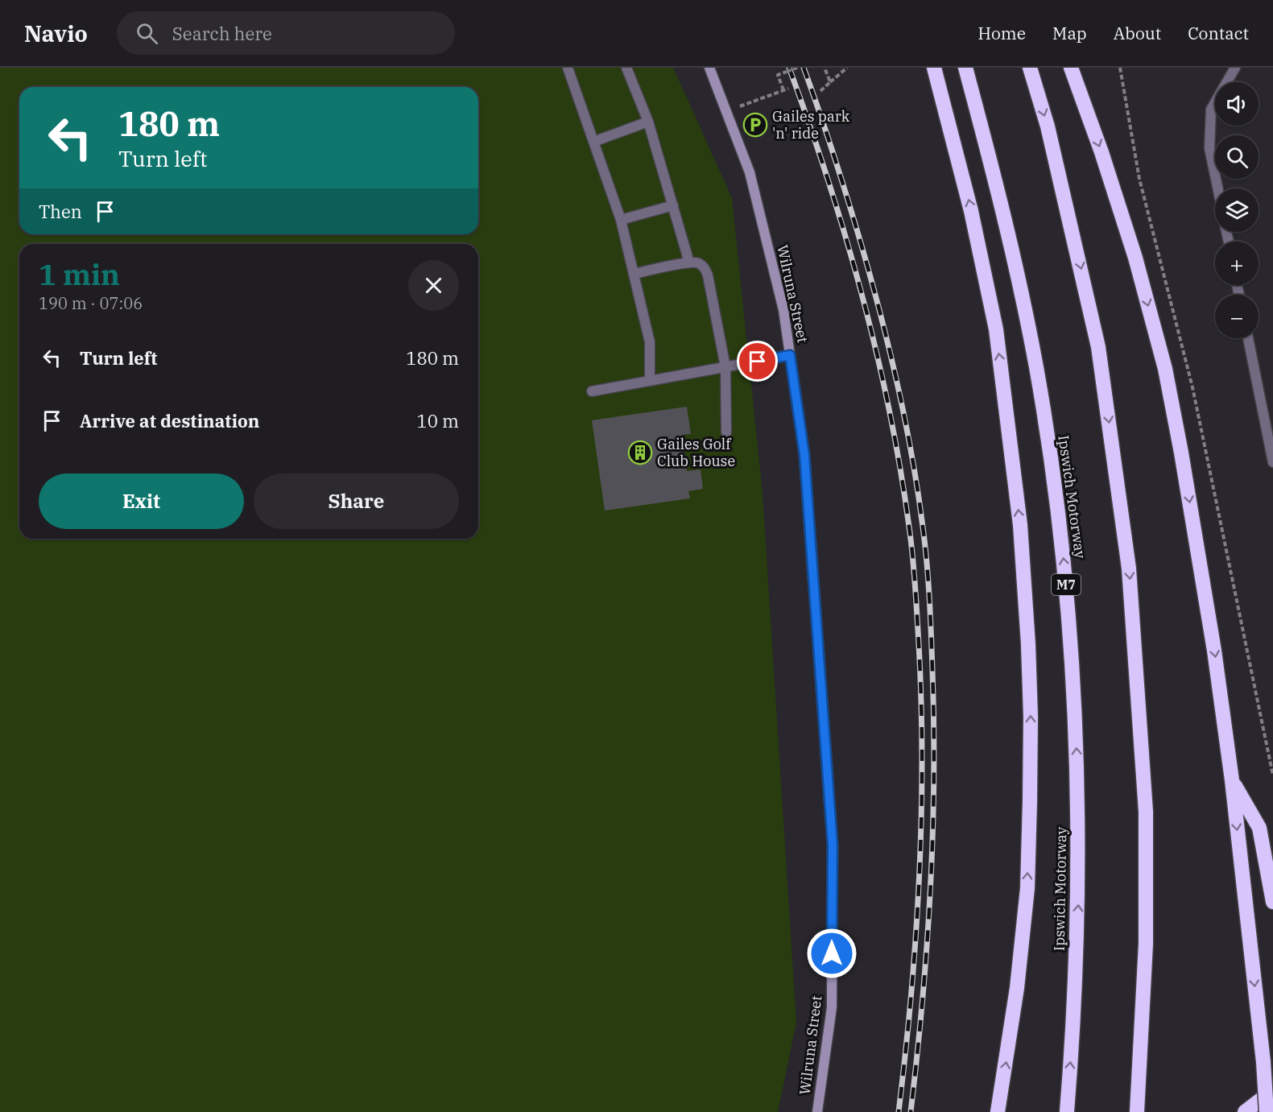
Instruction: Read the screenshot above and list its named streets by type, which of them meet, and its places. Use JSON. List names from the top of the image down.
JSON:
{
  "streets": {
    "highway": ["Ipswich Motorway", "M7"],
    "main road": ["Wilruna Street"]
  },
  "places": {
    "parking": ["Gailes park 'n' ride"],
    "building": ["Gailes Golf Club House"]
  },
  "page": {
    "header": "Navio",
    "search": "Search here",
    "nav": [
      "Home",
      "Map",
      "About",
      "Contact"
    ],
    "map_buttons": ["+", "−"],
    "turn": ["180 m", "Turn left"],
    "then": "Then",
    "heading": ["1 min", "190 m · 07:06"],
    "list": [
      {
        "name": "Turn left",
        "value": "180 m"
      },
      {
        "name": "Arrive at destination",
        "value": "10 m"
      }
    ],
    "buttons": ["Exit", "Share"]
  }
}
